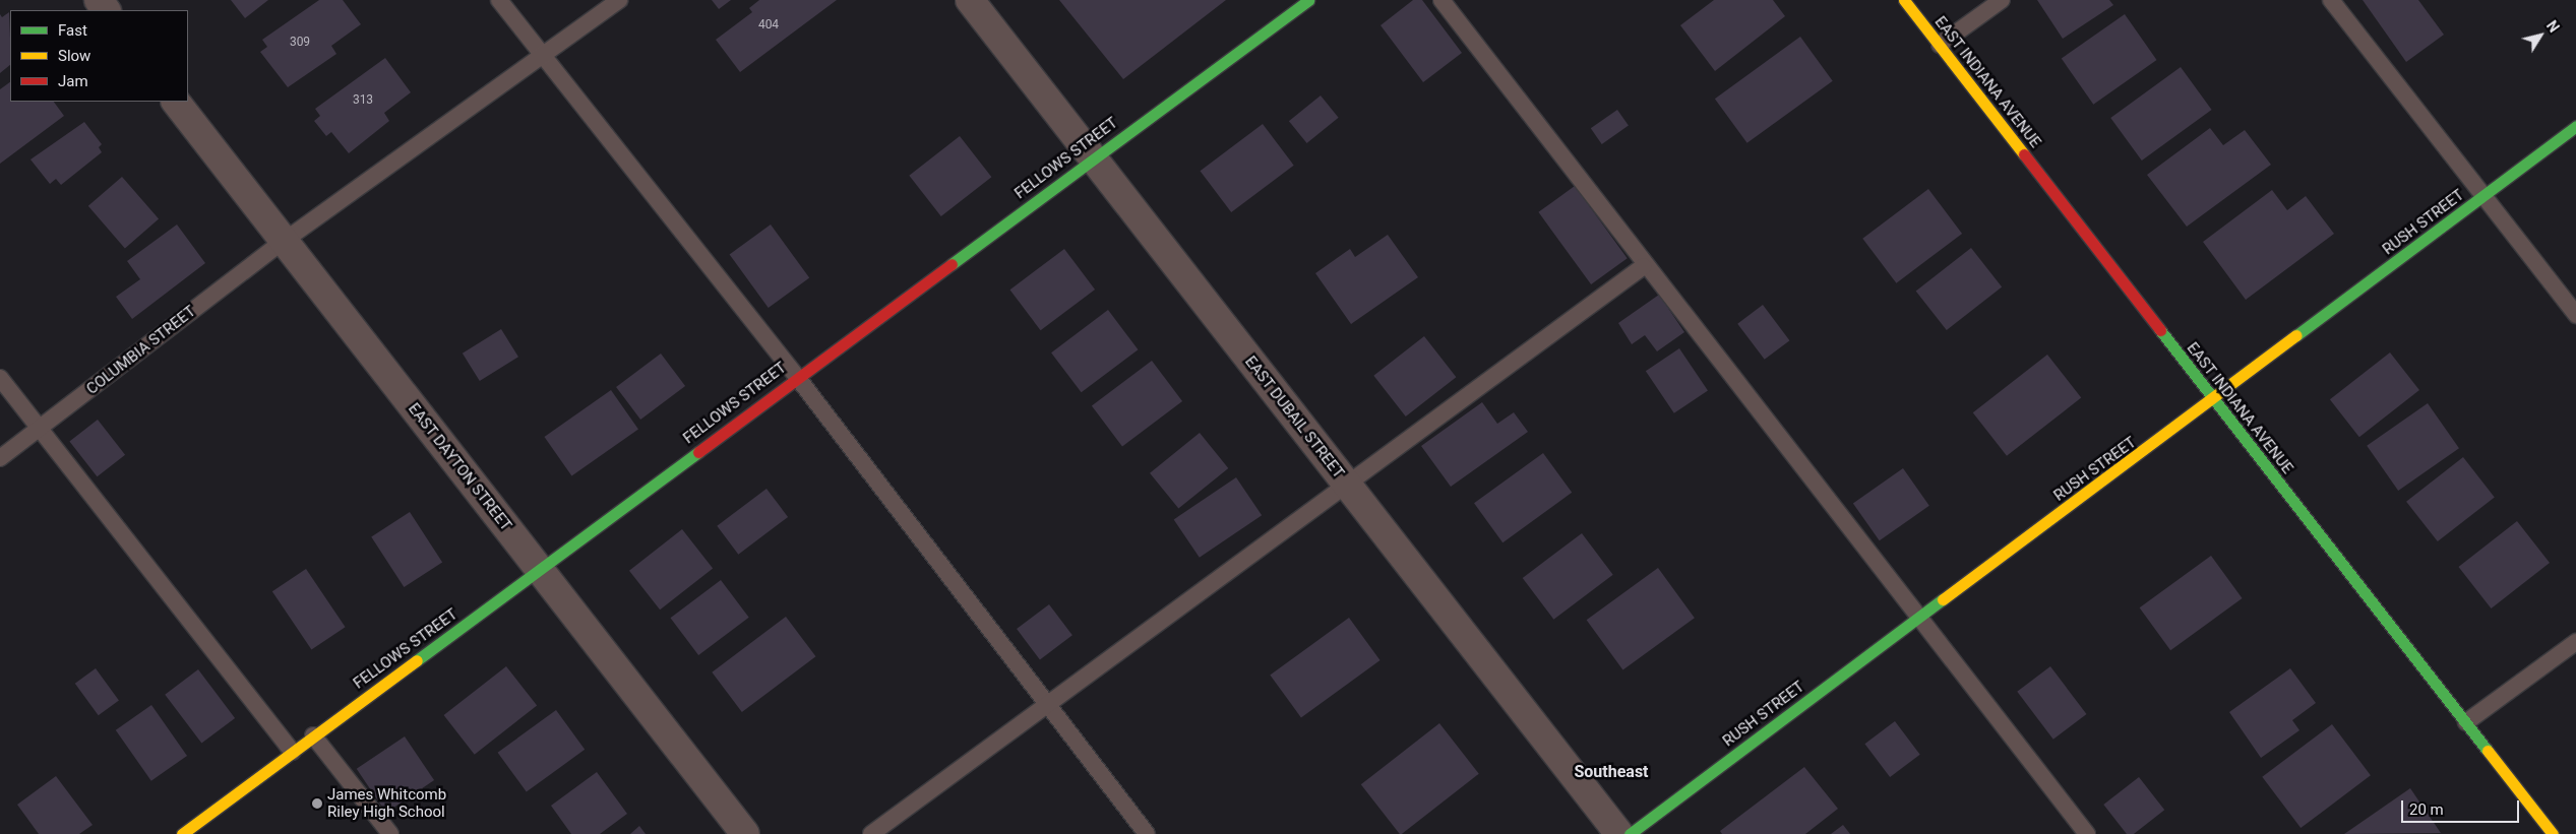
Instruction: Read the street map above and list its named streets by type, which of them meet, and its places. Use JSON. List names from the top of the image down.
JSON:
{
  "streets": {
    "street": [
      "EAST INDIANA AVENUE",
      "FELLOWS STREET",
      "RUSH STREET",
      "EAST DUBAIL STREET",
      "EAST DAYTON STREET"
    ],
    "lane": ["COLUMBIA STREET"]
  },
  "crossings": [
    ["EAST INDIANA AVENUE", "RUSH STREET"],
    ["FELLOWS STREET", "EAST DUBAIL STREET"],
    ["FELLOWS STREET", "EAST DAYTON STREET"],
    ["COLUMBIA STREET", "EAST DAYTON STREET"]
  ],
  "districts": ["Southeast"],
  "places": ["James Whitcomb Riley High School"],
  "house_numbers": ["404", "309", "313"],
  "legend": ["Fast", "Slow", "Jam"],
  "scale_bar": "20 m",
  "north": "top right"
}
